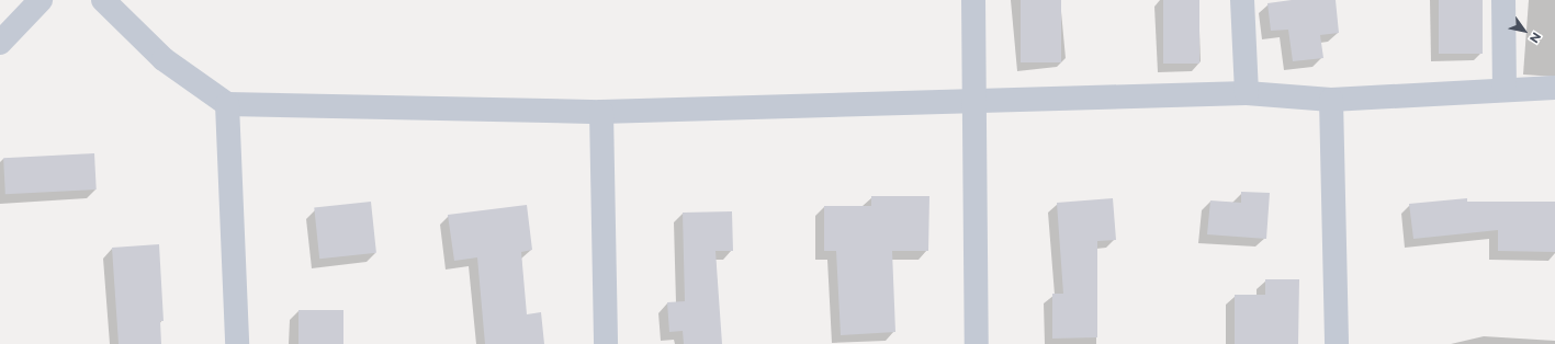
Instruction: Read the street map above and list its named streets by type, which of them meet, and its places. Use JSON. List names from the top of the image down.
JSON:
{
  "north": "bottom right"
}
